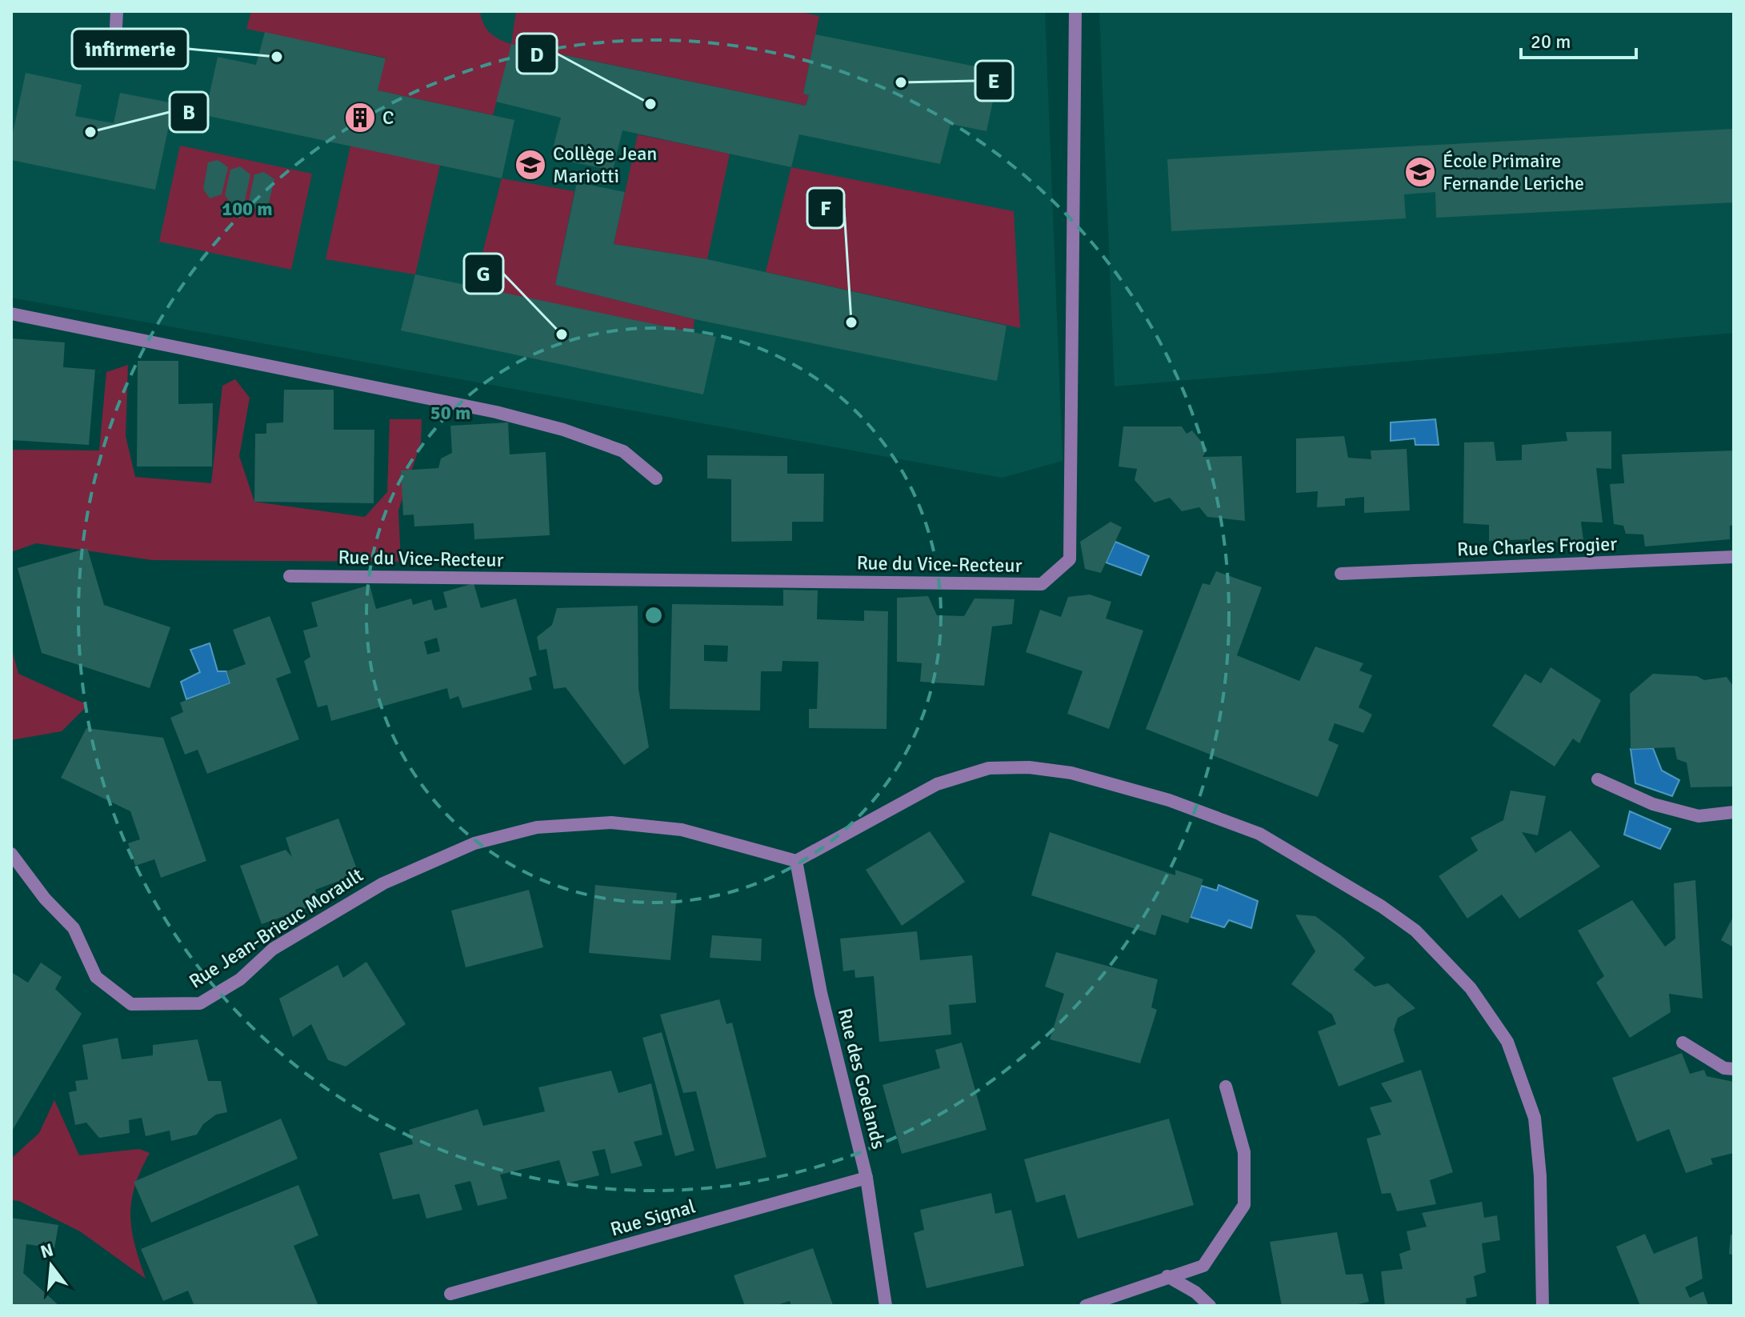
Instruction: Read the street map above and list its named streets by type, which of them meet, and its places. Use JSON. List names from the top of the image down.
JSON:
{
  "streets": {
    "street": [
      "Rue Charles Frogier",
      "Rue du Vice-Recteur",
      "Rue Jean-Brieuc Morault",
      "Rue des Goelands",
      "Rue Signal"
    ]
  },
  "crossings": [
    ["Rue Jean-Brieuc Morault", "Rue des Goelands"],
    ["Rue des Goelands", "Rue Signal"]
  ],
  "places": {
    "other": [
      "infirmerie",
      "E",
      "D",
      "B",
      "F",
      "G"
    ],
    "building": ["C"],
    "school or university": ["Collège Jean Mariotti", "École Primaire Fernande Leriche"]
  },
  "scale_bar": "20 m",
  "north": "top",
  "rings": ["100 m", "50 m"]
}
